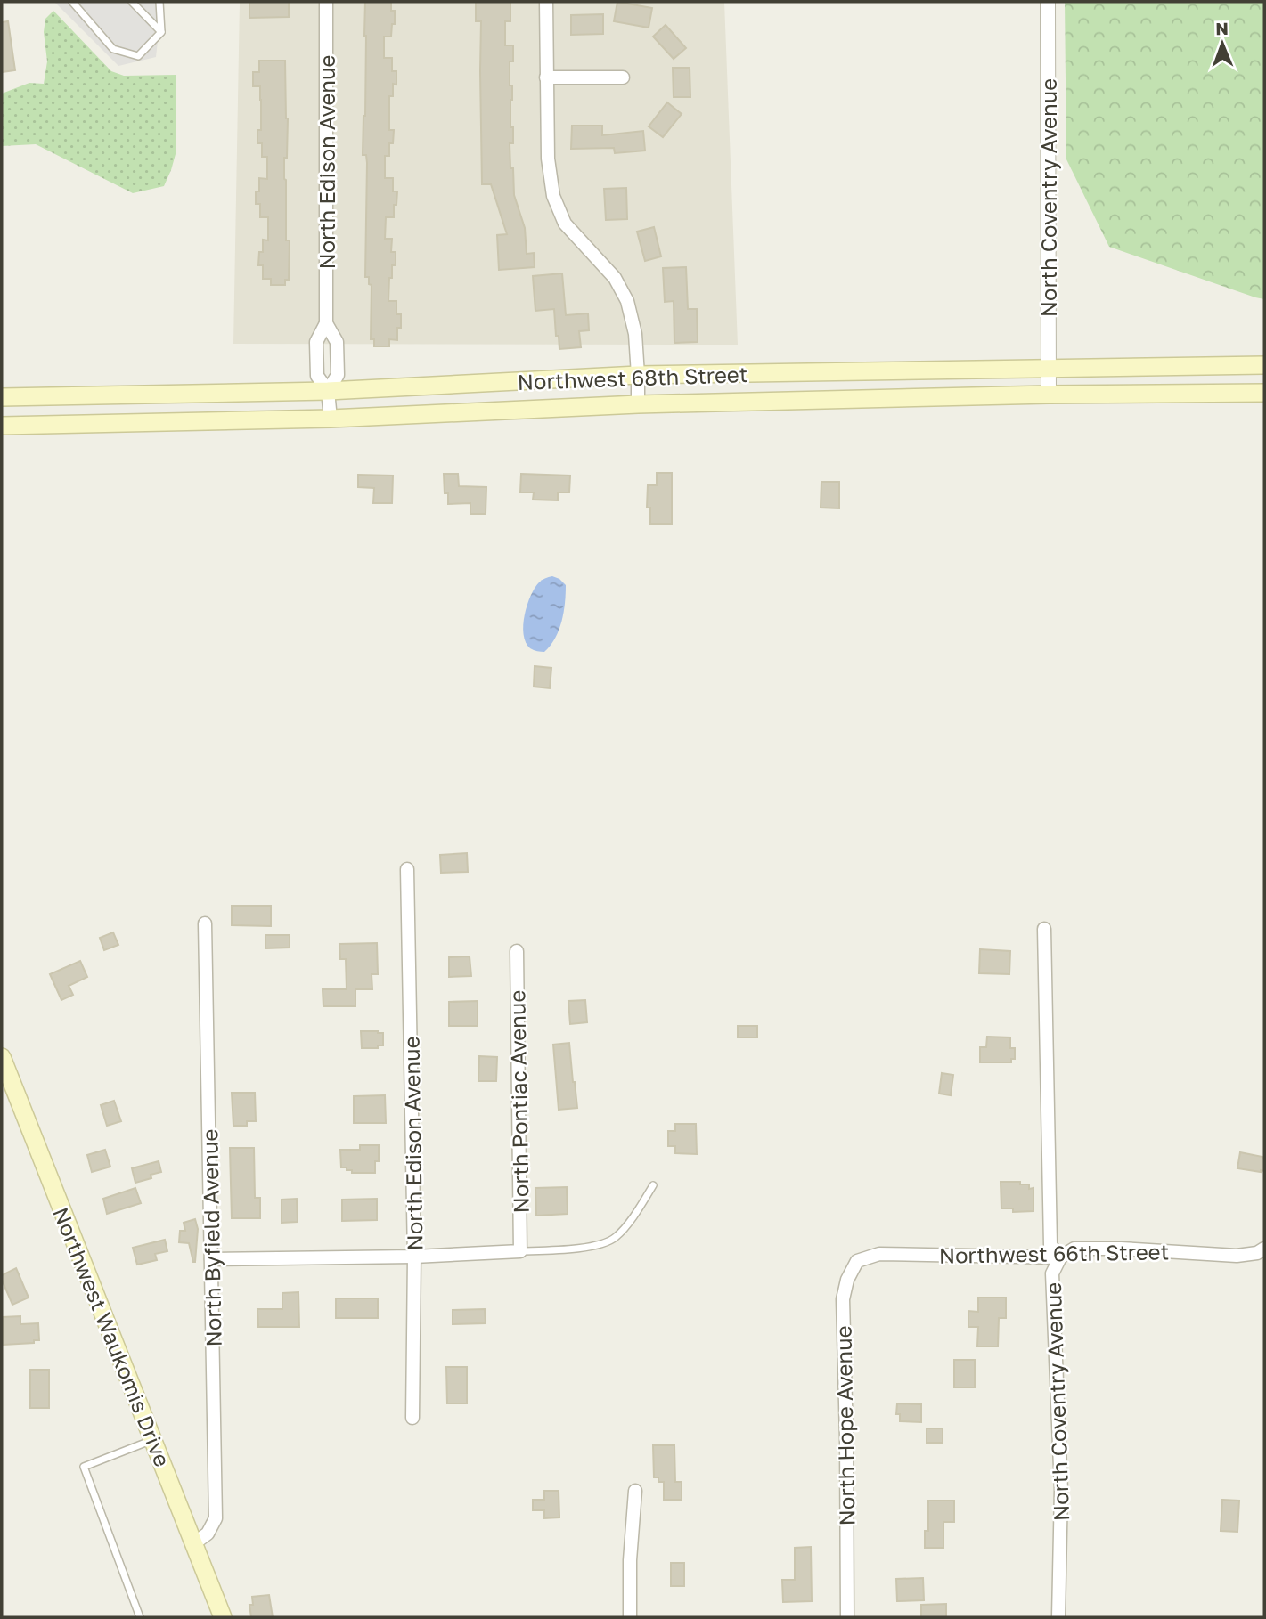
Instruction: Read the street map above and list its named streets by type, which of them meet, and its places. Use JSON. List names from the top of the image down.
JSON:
{
  "streets": {
    "main road": ["Northwest 68th Street", "Northwest Waukomis Drive"],
    "street": [
      "North Edison Avenue",
      "North Coventry Avenue",
      "North Pontiac Avenue",
      "North Byfield Avenue",
      "Northwest 66th Street",
      "North Hope Avenue"
    ]
  },
  "crossings": [
    ["North Edison Avenue", "Northwest 68th Street"],
    ["North Coventry Avenue", "Northwest 68th Street"],
    ["North Coventry Avenue", "Northwest 66th Street"],
    ["North Byfield Avenue", "Northwest Waukomis Drive"],
    ["Northwest 66th Street", "North Hope Avenue"]
  ],
  "north": "top"
}
